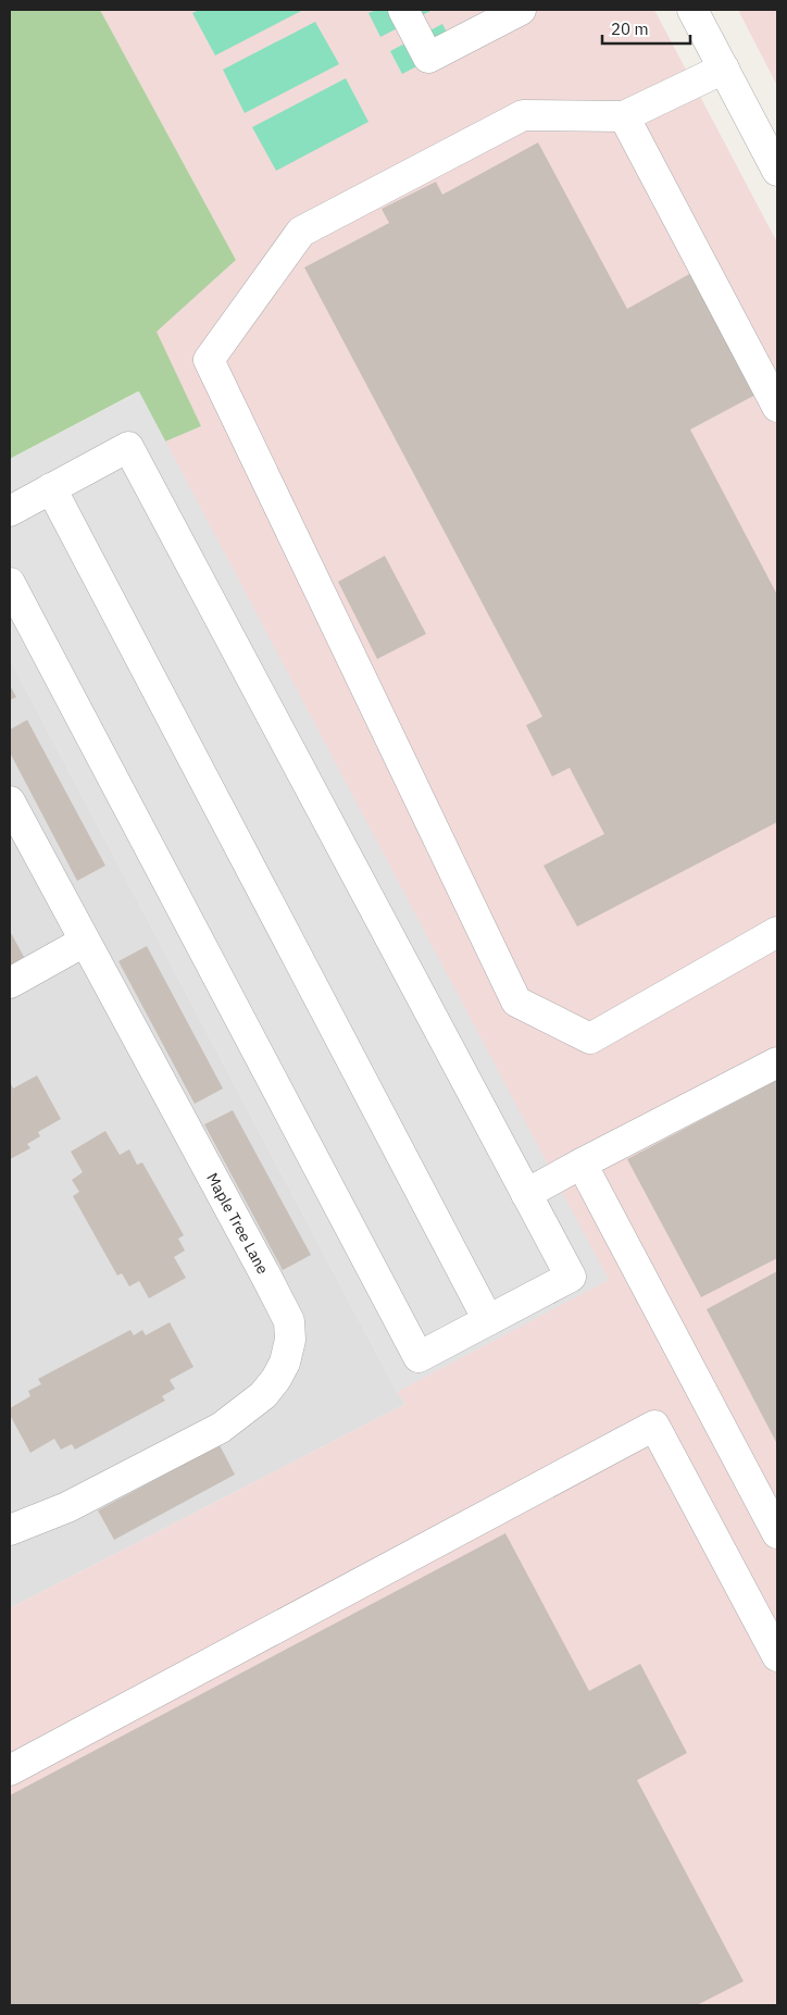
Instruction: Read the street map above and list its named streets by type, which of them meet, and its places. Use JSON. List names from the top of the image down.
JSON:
{
  "streets": {
    "street": ["Maple Tree Lane"]
  },
  "scale_bar": "20 m"
}
